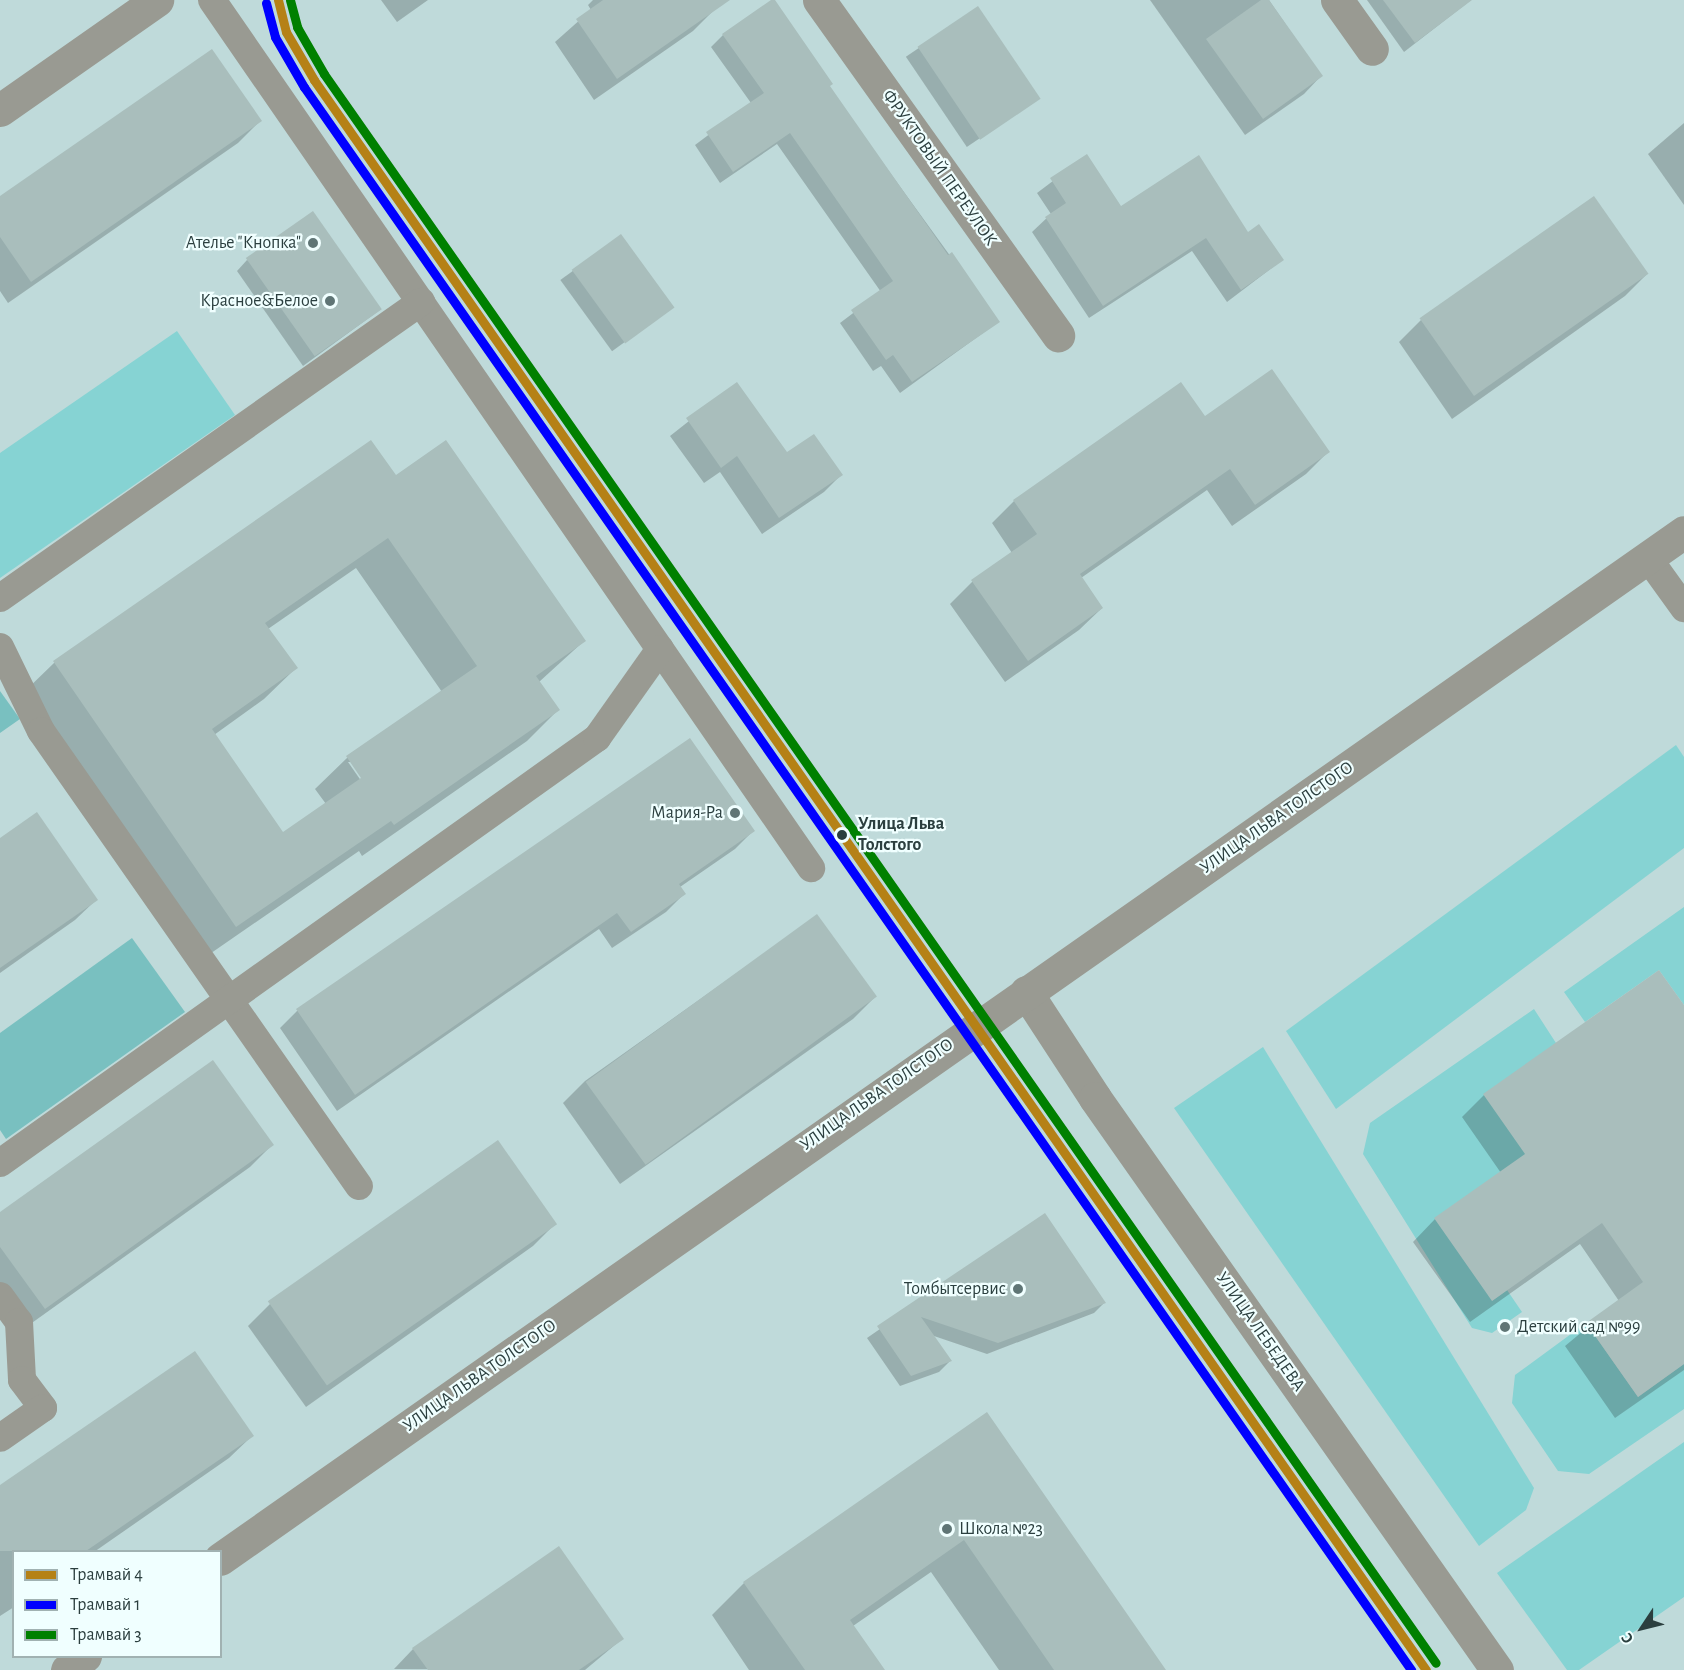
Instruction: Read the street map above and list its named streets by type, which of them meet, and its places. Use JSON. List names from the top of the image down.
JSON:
{
  "streets": {
    "street": ["ФРУКТОВЫЙ ПЕРЕУЛОК", "УЛИЦА ЛЬВА ТОЛСТОГО", "УЛИЦА ЛЕБЕДЕВА"]
  },
  "crossings": [
    ["УЛИЦА ЛЬВА ТОЛСТОГО", "УЛИЦА ЛЕБЕДЕВА"]
  ],
  "places": [
    "Ателье \"Кнопка\"",
    "Красное&Белое",
    "Мария-Ра",
    "Улица Льва Толстого",
    "Томбытсервис",
    "Детский сад №99",
    "Школа №23"
  ],
  "lines": ["tram line 4", "tram line 3", "tram line 1"],
  "legend": ["Трамвай 4", "Трамвай 1", "Трамвай 3"],
  "north": "bottom left"
}
